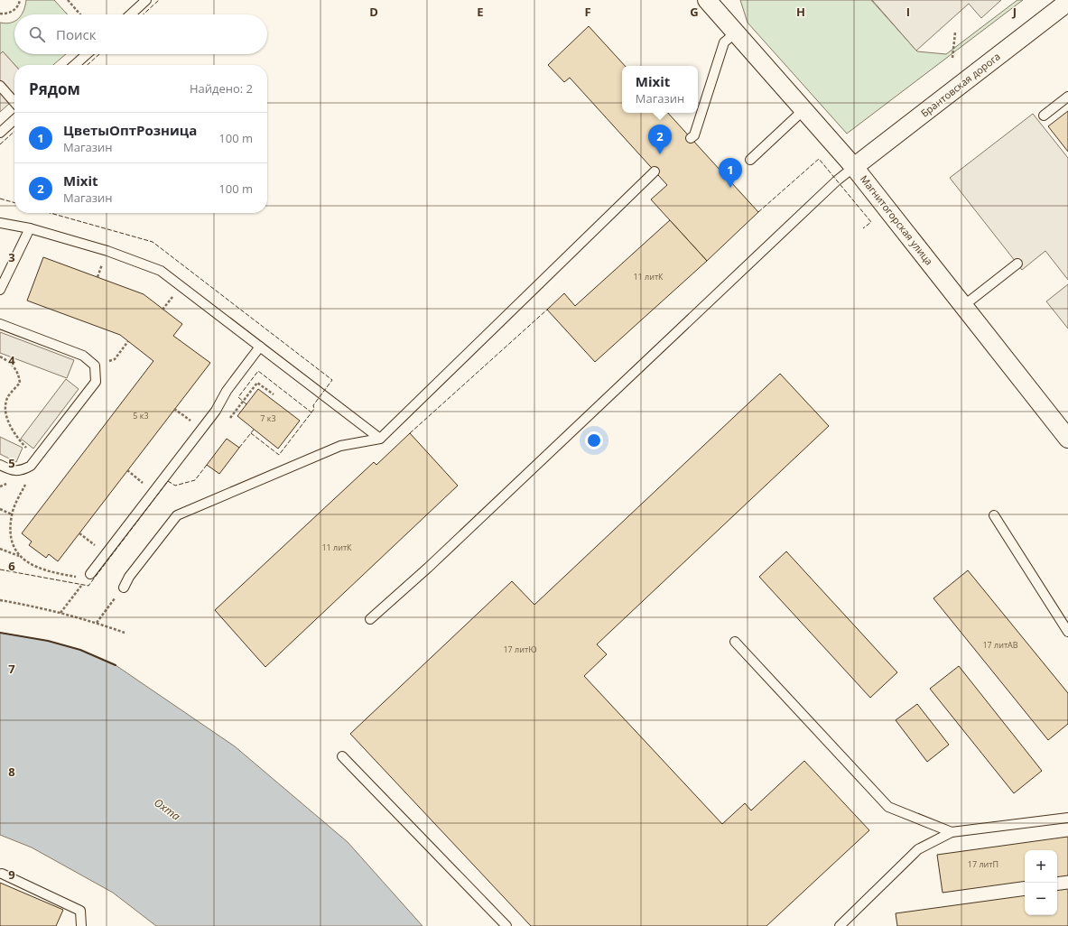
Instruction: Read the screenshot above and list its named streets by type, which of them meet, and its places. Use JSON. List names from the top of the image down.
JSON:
{
  "streets": {
    "street": ["Брантовская дорога", "Магнитогорская улица"]
  },
  "crossings": [
    ["Брантовская дорога", "Магнитогорская улица"]
  ],
  "water": ["Охта"],
  "house_numbers": [
    "11 литК",
    "5 к3",
    "7 к3",
    "11 литК",
    "17 литАВ",
    "17 литЮ",
    "17 литП"
  ],
  "page": {
    "search": "Поиск",
    "heading": ["Рядом", "Найдено: 2"],
    "popup": ["Mixit", "Магазин"],
    "list": [
      {
        "mark": "1",
        "name": "ЦветыОптРозница",
        "note": "Магазин",
        "value": "100 m"
      },
      {
        "mark": "2",
        "name": "Mixit",
        "note": "Магазин",
        "value": "100 m"
      }
    ],
    "pins": ["2", "1"],
    "map_buttons": ["+", "−"]
  },
  "grid": {
    "columns": [
      "D",
      "E",
      "F",
      "G",
      "H",
      "I",
      "J"
    ],
    "rows": [
      "3",
      "4",
      "5",
      "6",
      "7",
      "8",
      "9"
    ]
  }
}
